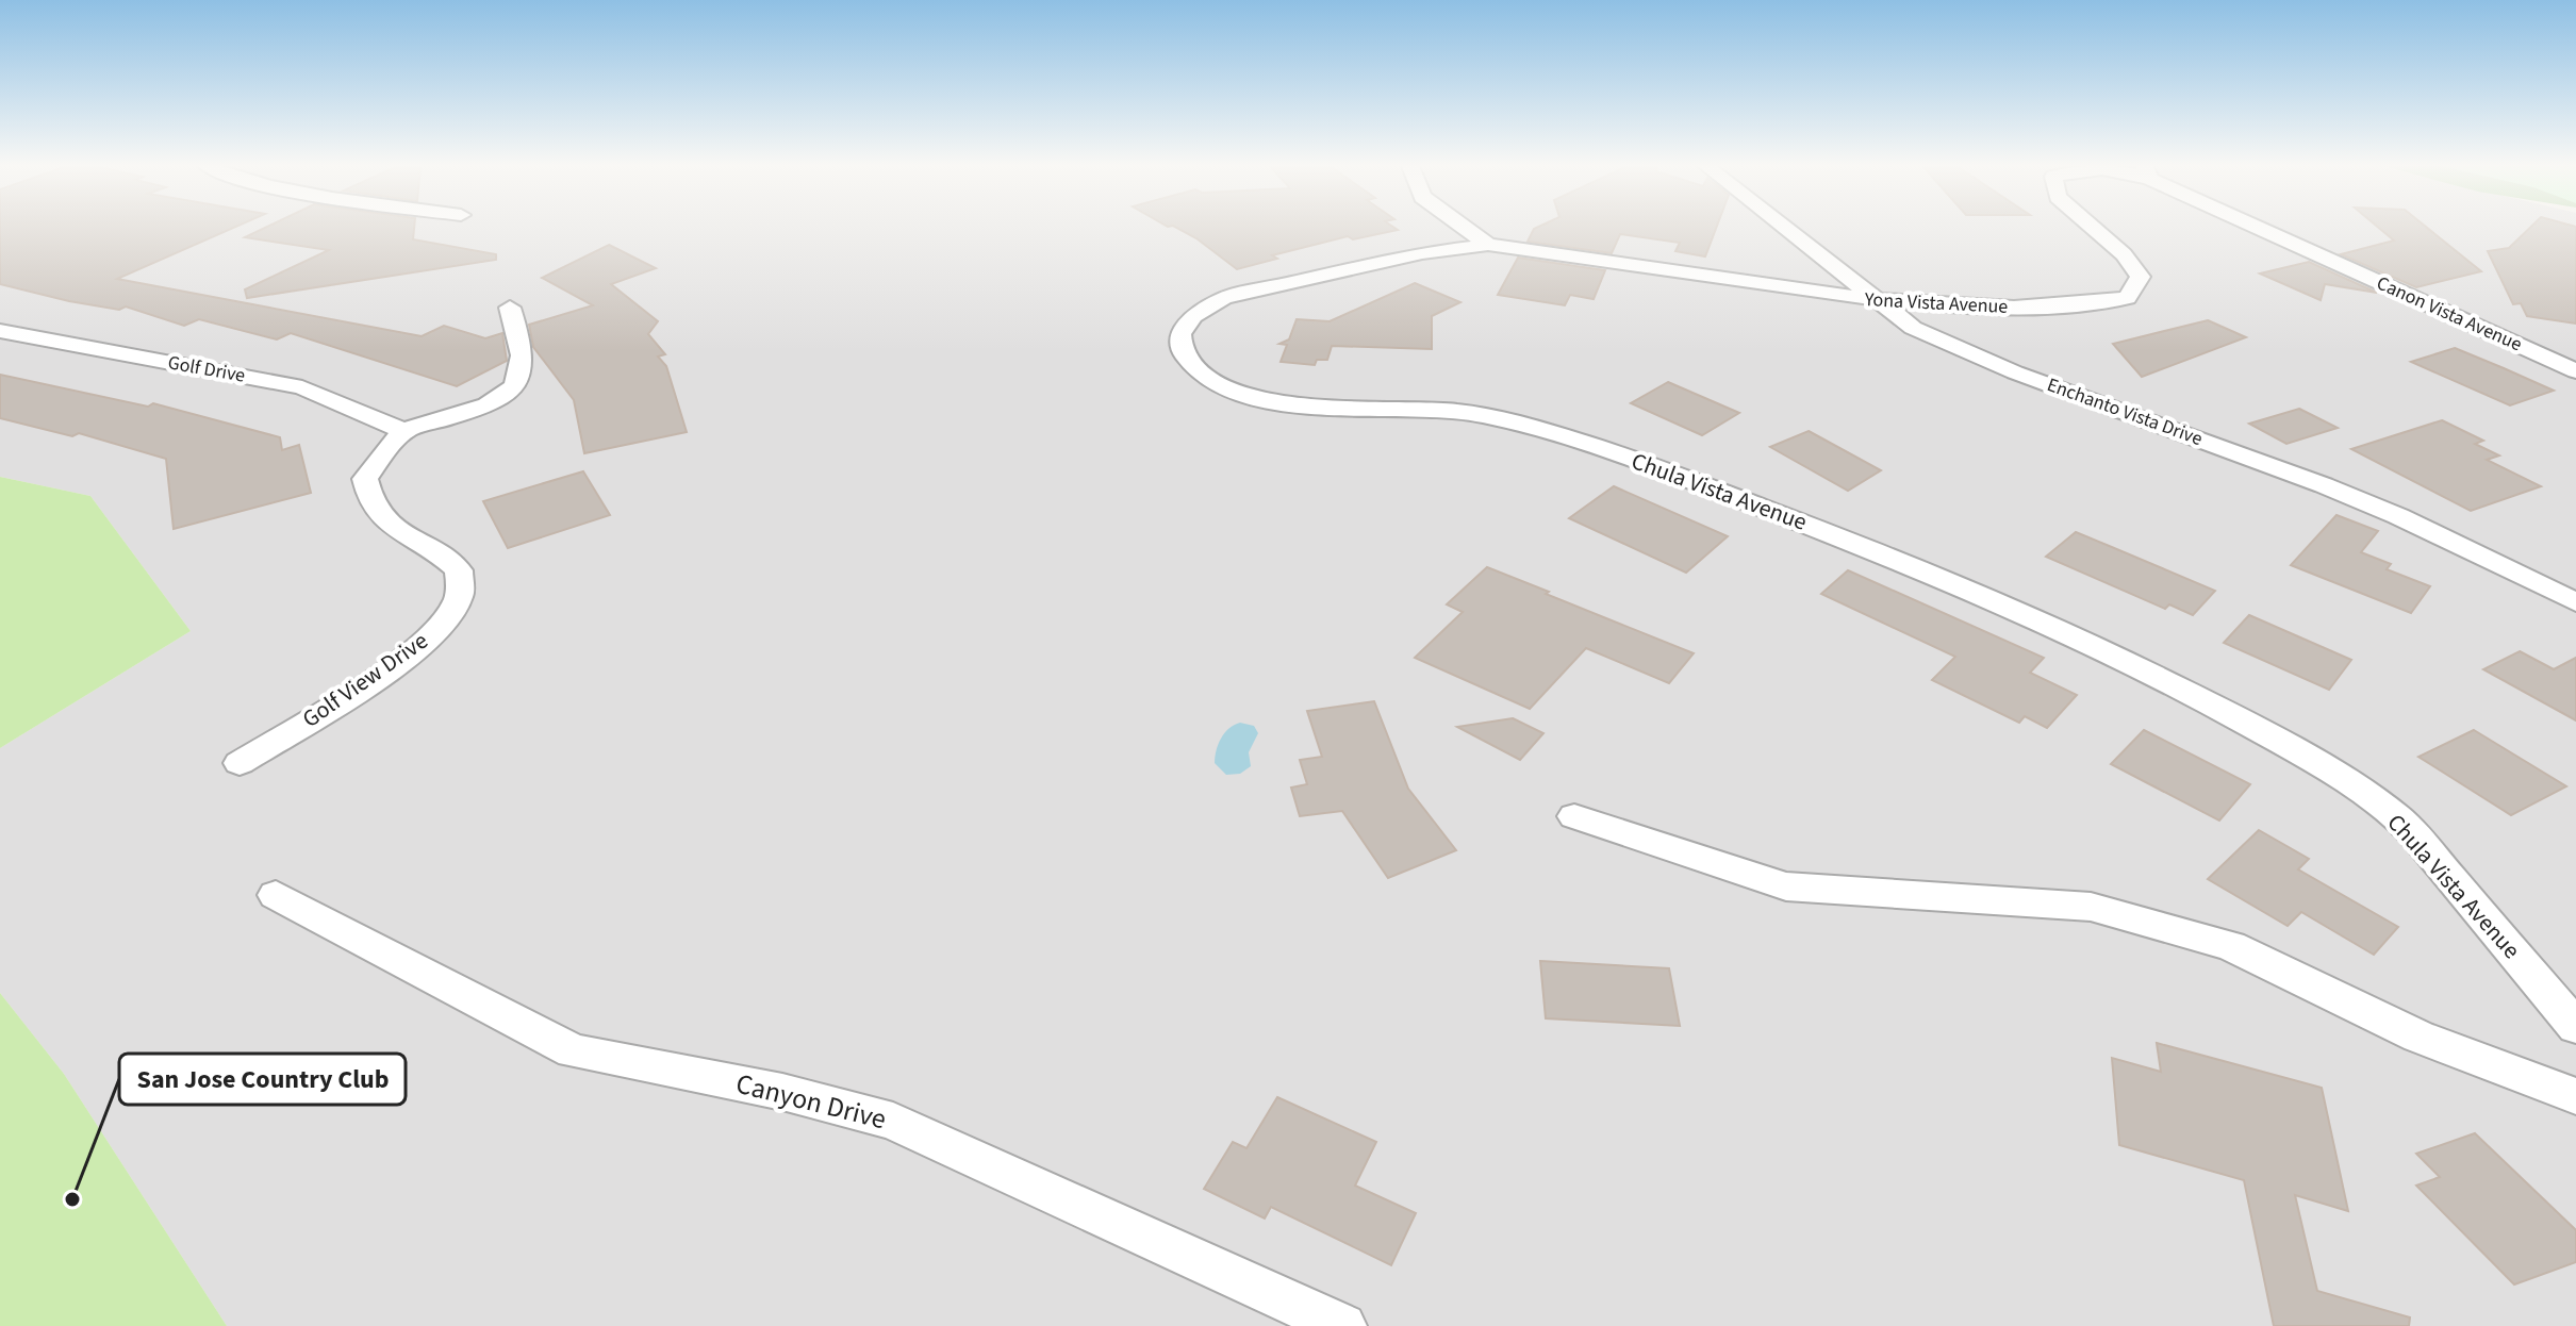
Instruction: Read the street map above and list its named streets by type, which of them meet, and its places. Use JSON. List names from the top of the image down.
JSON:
{
  "streets": {
    "street": [
      "Yona Vista Avenue",
      "Canon Vista Avenue",
      "Golf Drive",
      "Enchanto Vista Drive",
      "Chula Vista Avenue",
      "Golf View Drive",
      "Canyon Drive"
    ]
  },
  "crossings": [
    ["Yona Vista Avenue", "Enchanto Vista Drive"],
    ["Yona Vista Avenue", "Chula Vista Avenue"],
    ["Golf Drive", "Golf View Drive"]
  ],
  "places": ["San Jose Country Club"]
}
